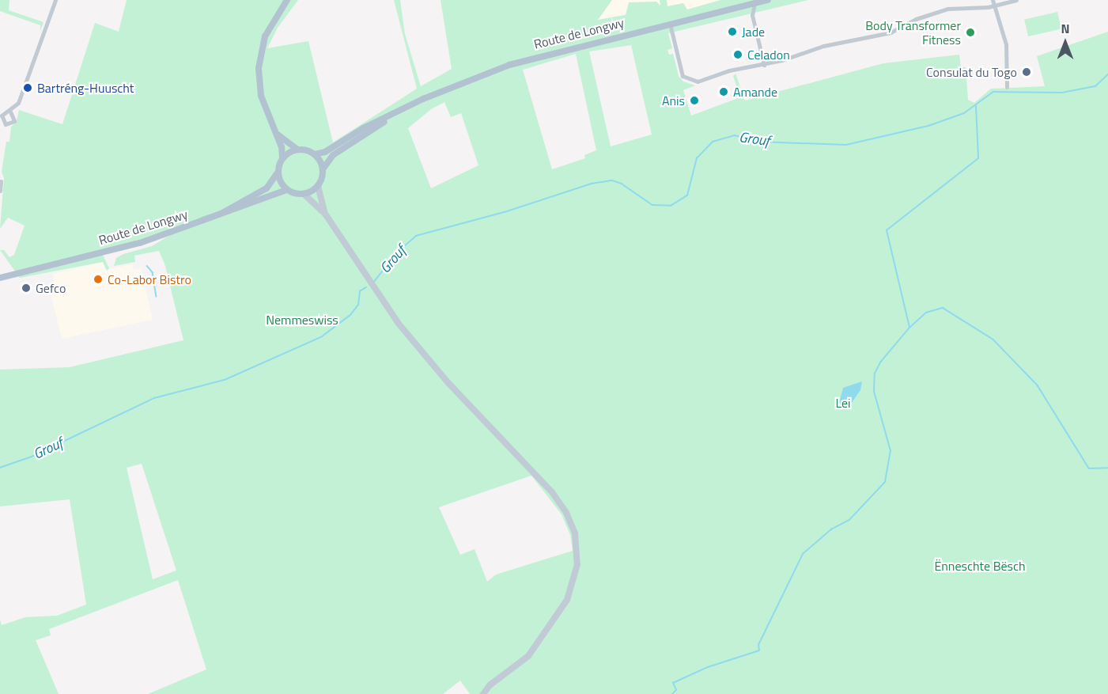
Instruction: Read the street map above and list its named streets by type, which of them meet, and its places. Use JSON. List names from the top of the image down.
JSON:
{
  "streets": {
    "main road": ["Route de Longwy"]
  },
  "water": ["Grouf"],
  "parks": ["Nemmeswiss", "Lei", "Ënneschte Bësch"],
  "places": [
    "Jade",
    "Body Transformer Fitness",
    "Celadon",
    "Consulat du Togo",
    "Bartréng-Huuscht",
    "Amande",
    "Anis",
    "Co-Labor Bistro",
    "Gefco"
  ],
  "north": "top"
}
